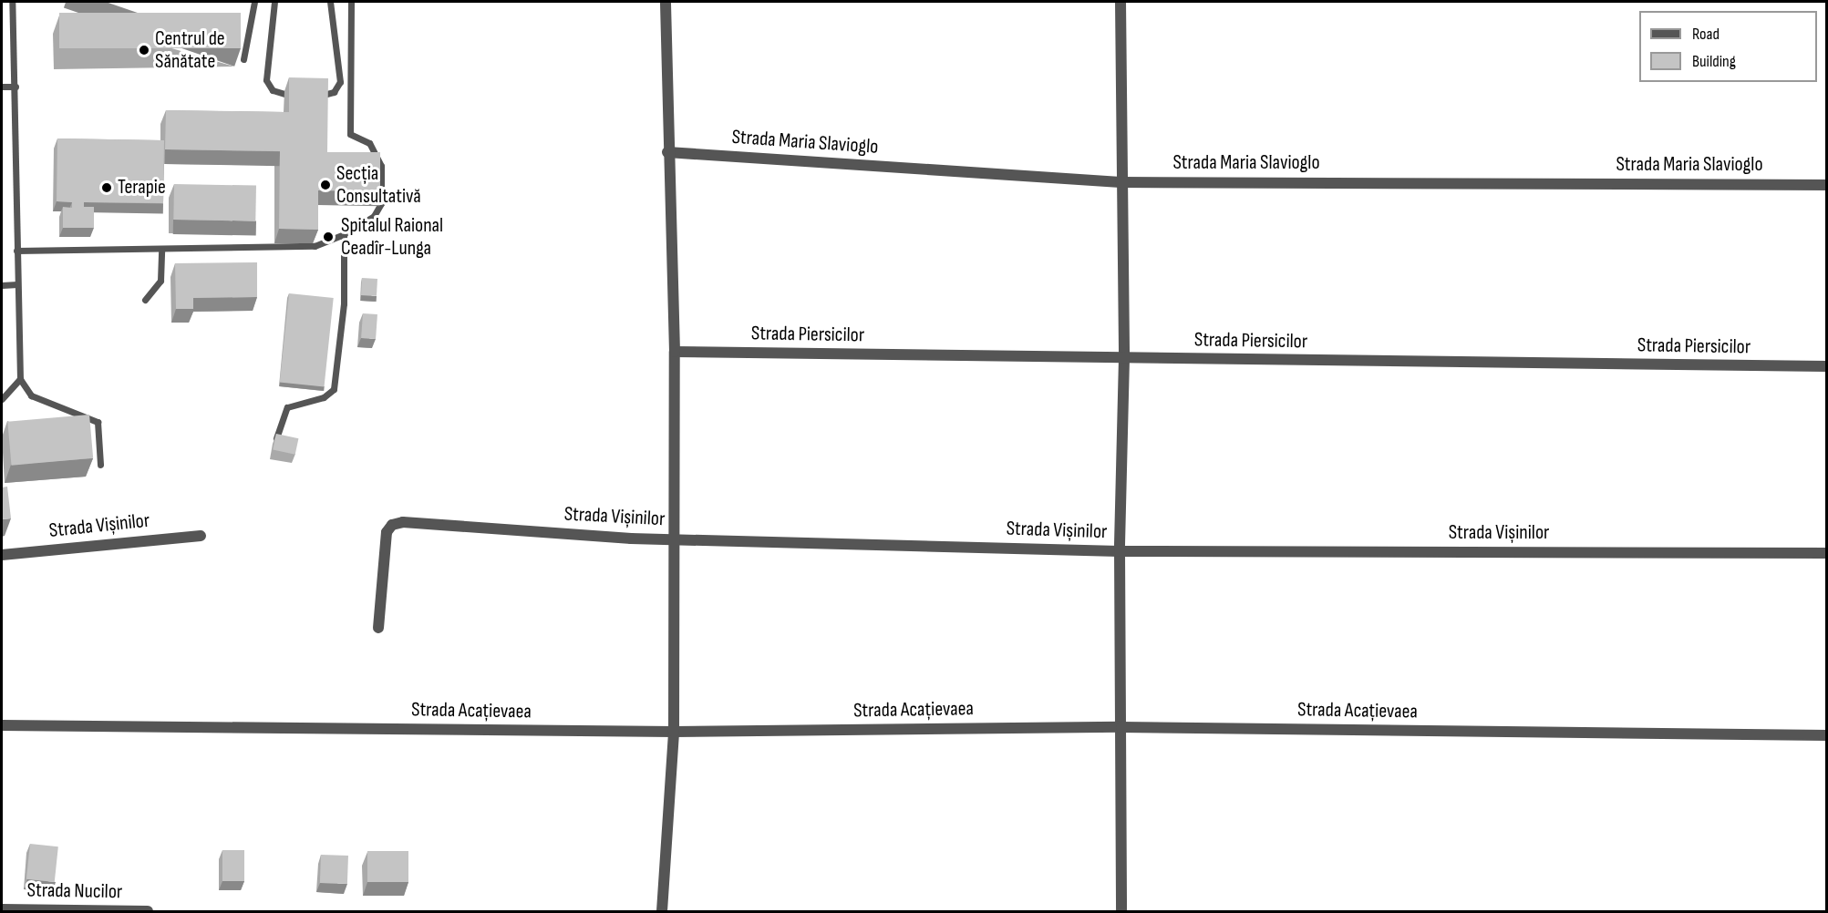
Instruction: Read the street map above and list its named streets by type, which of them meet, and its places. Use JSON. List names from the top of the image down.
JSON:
{
  "streets": {
    "street": [
      "Strada Maria Slavioglo",
      "Strada Piersicilor",
      "Strada Vișinilor",
      "Strada Acațievaea",
      "Strada Nucilor"
    ]
  },
  "places": [
    "Centrul de Sănătate",
    "Secția Consultativă",
    "Terapie",
    "Spitalul Raional Ceadîr-Lunga"
  ],
  "legend": ["Road", "Building"]
}
